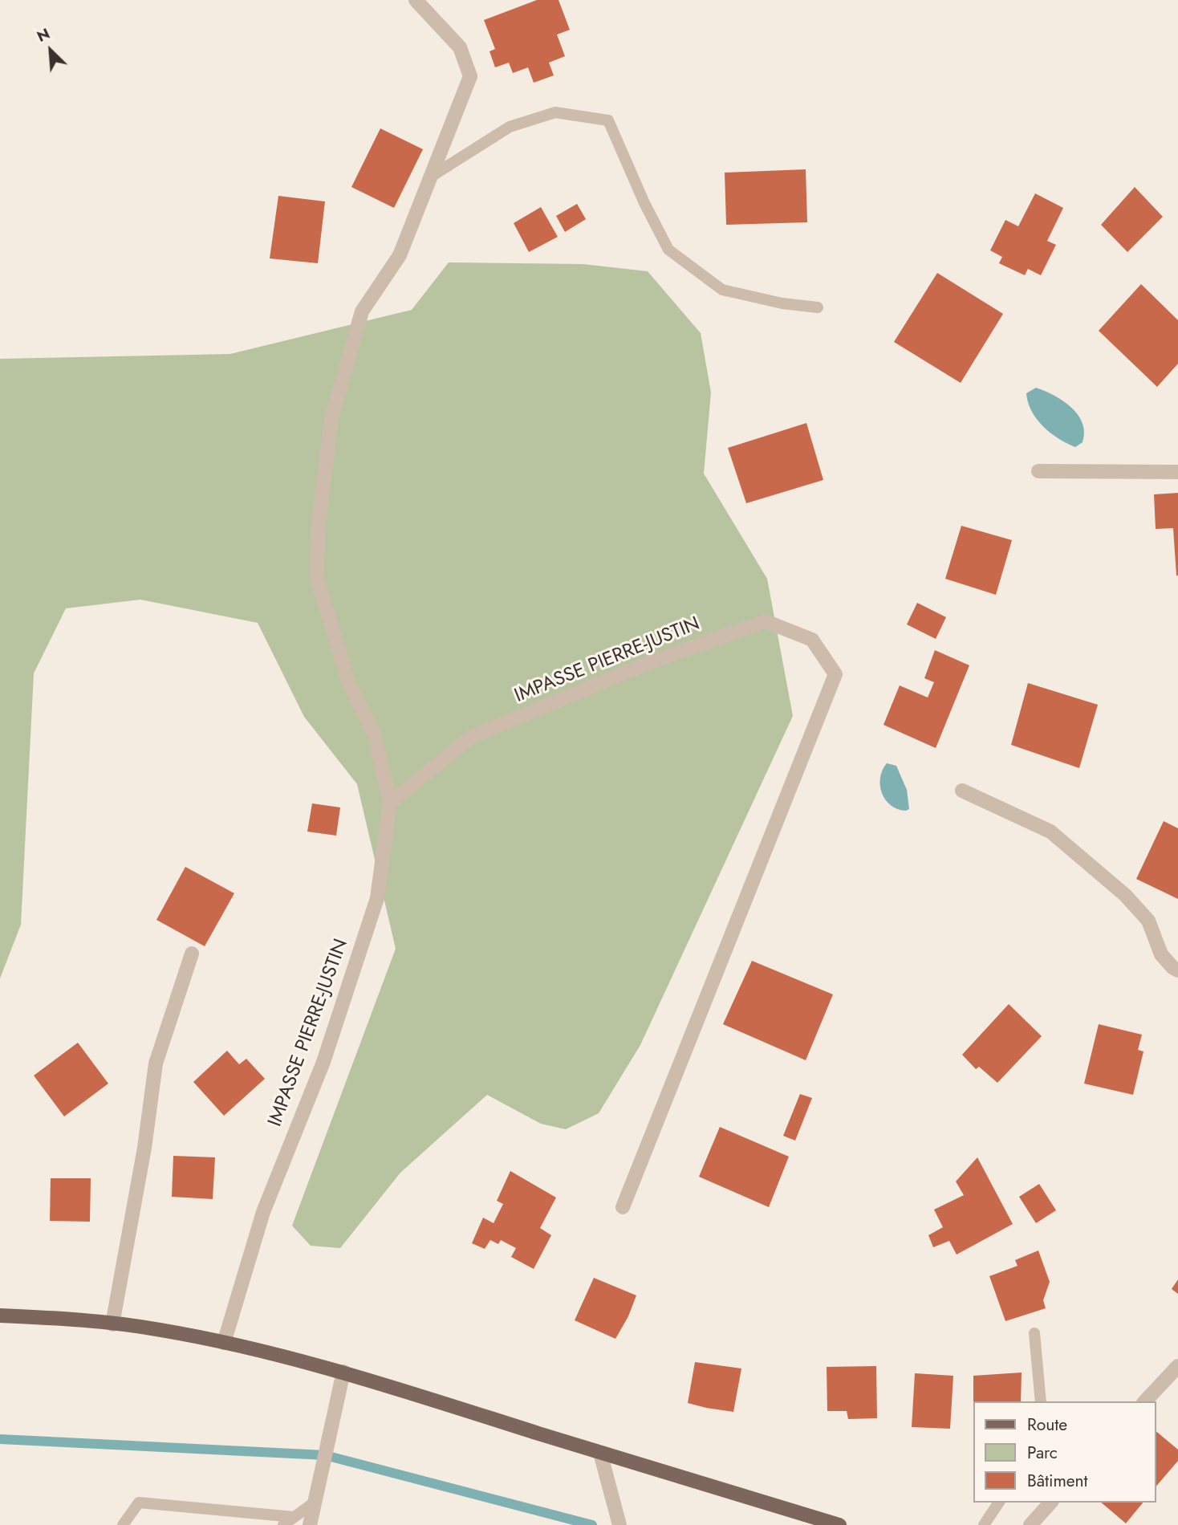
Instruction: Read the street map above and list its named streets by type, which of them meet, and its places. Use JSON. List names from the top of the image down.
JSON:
{
  "streets": {
    "street": ["IMPASSE PIERRE-JUSTIN"]
  },
  "legend": ["Route", "Parc", "Bâtiment"],
  "north": "top left"
}
